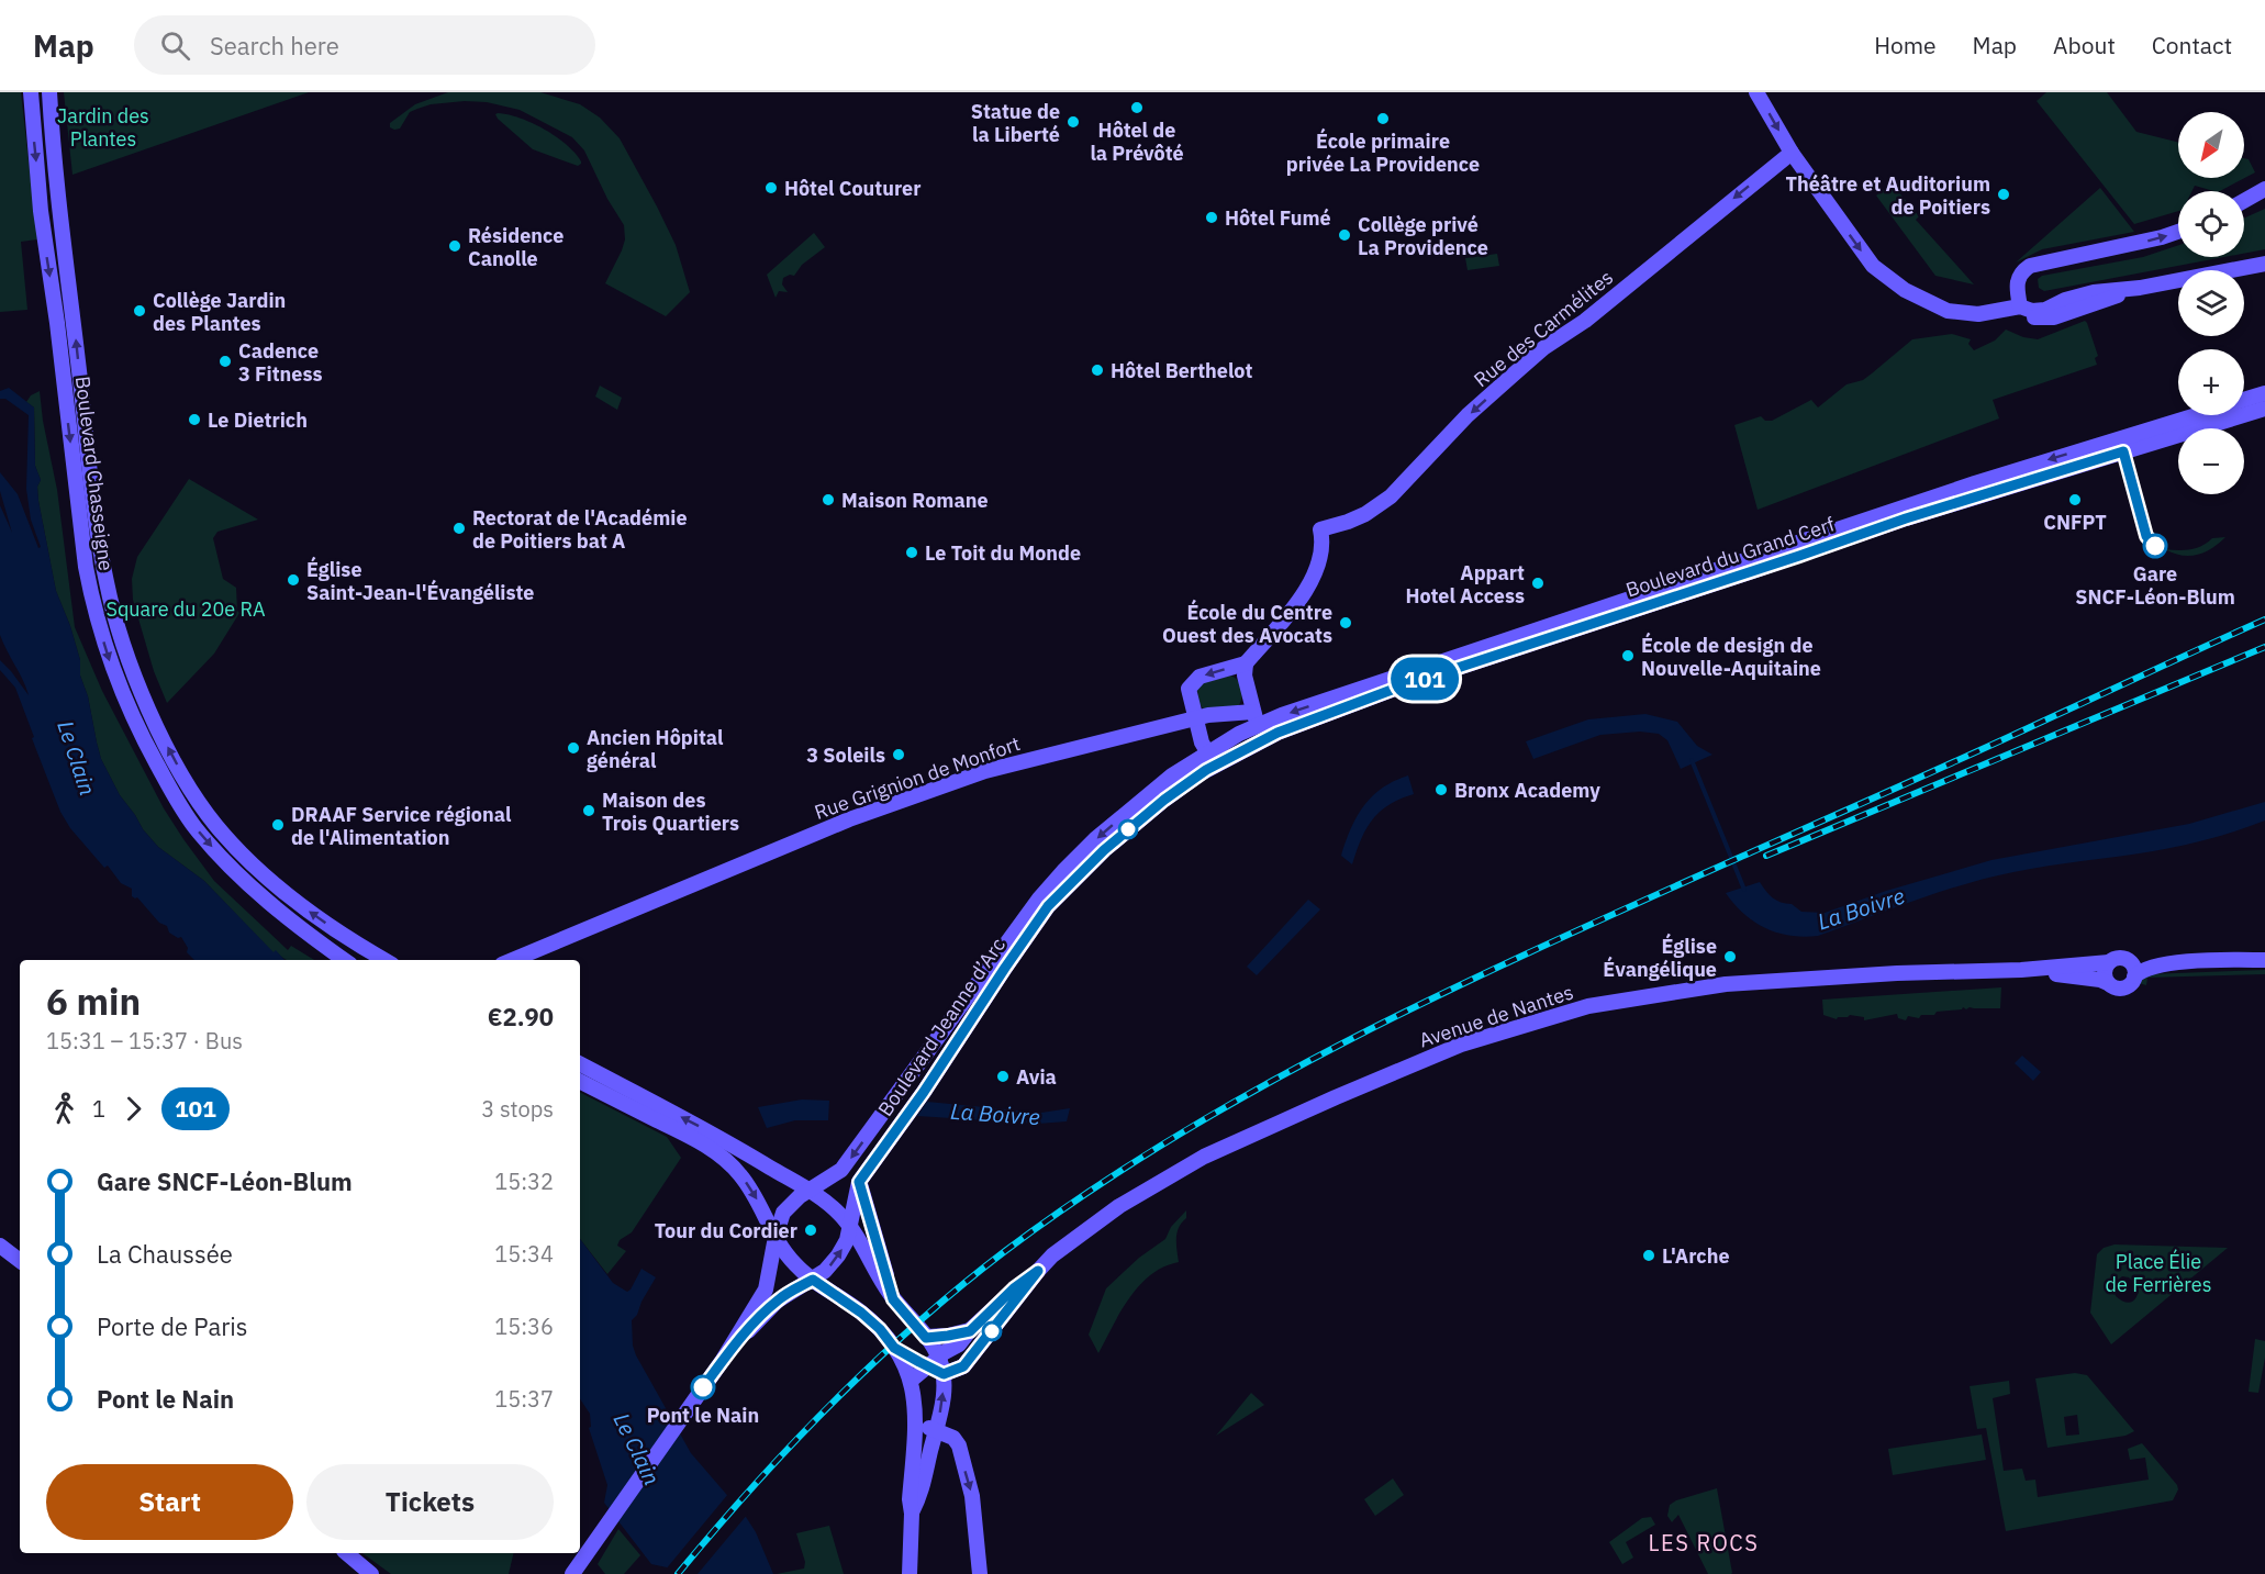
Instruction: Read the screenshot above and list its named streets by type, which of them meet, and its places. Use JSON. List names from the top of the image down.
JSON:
{
  "streets": {
    "main road": [
      "Rue des Carmélites",
      "Boulevard Chasseigne",
      "Boulevard du Grand Cerf",
      "Rue Grignion de Monfort",
      "Avenue de Nantes",
      "Boulevard Jeanne d’Arc"
    ]
  },
  "crossings": [
    ["Boulevard du Grand Cerf", "Rue Grignion de Monfort"],
    ["Boulevard du Grand Cerf", "Boulevard Jeanne d’Arc"]
  ],
  "one_way": ["Rue des Carmélites"],
  "districts": ["LES ROCS"],
  "water": ["Le Clain", "La Boivre"],
  "parks": ["Jardin des Plantes", "Square du 20e RA", "Place Élie de Ferrières"],
  "places": [
    "Hôtel de la Prévôté",
    "École primaire privée La Providence",
    "Statue de la Liberté",
    "Hôtel Couturer",
    "Théâtre et Auditorium de Poitiers",
    "Hôtel Fumé",
    "Collège privé La Providence",
    "Résidence Canolle",
    "Collège Jardin des Plantes",
    "Cadence 3 Fitness",
    "Hôtel Berthelot",
    "Le Dietrich",
    "Maison Romane",
    "CNFPT",
    "Rectorat de l'Académie de Poitiers bat A",
    "Gare SNCF-Léon-Blum",
    "Le Toit du Monde",
    "Église Saint-Jean-l'Évangéliste",
    "Appart Hotel Access",
    "École du Centre Ouest des Avocats",
    "École de design de Nouvelle-Aquitaine",
    "Ancien Hôpital général",
    "3 Soleils",
    "Bronx Academy",
    "Maison des Trois Quartiers",
    "DRAAF Service régional de l'Alimentation",
    "Église Évangélique",
    "Avia",
    "Tour du Cordier",
    "L'Arche",
    "Pont le Nain"
  ],
  "lines": ["bus line 101"],
  "north": "bottom left",
  "page": {
    "header": "Map",
    "search": "Search here",
    "nav": [
      "Home",
      "Map",
      "About",
      "Contact"
    ],
    "on_map": "101",
    "map_buttons": ["+", "−"],
    "heading": ["6 min", "15:31 – 15:37 · Bus", "€2.90"],
    "legs": ["1", "101", "3 stops"],
    "list": [
      {
        "name": "Gare SNCF-Léon-Blum",
        "value": "15:32"
      },
      {
        "name": "La Chaussée",
        "value": "15:34"
      },
      {
        "name": "Porte de Paris",
        "value": "15:36"
      },
      {
        "name": "Pont le Nain",
        "value": "15:37"
      }
    ],
    "buttons": ["Start", "Tickets"]
  }
}
